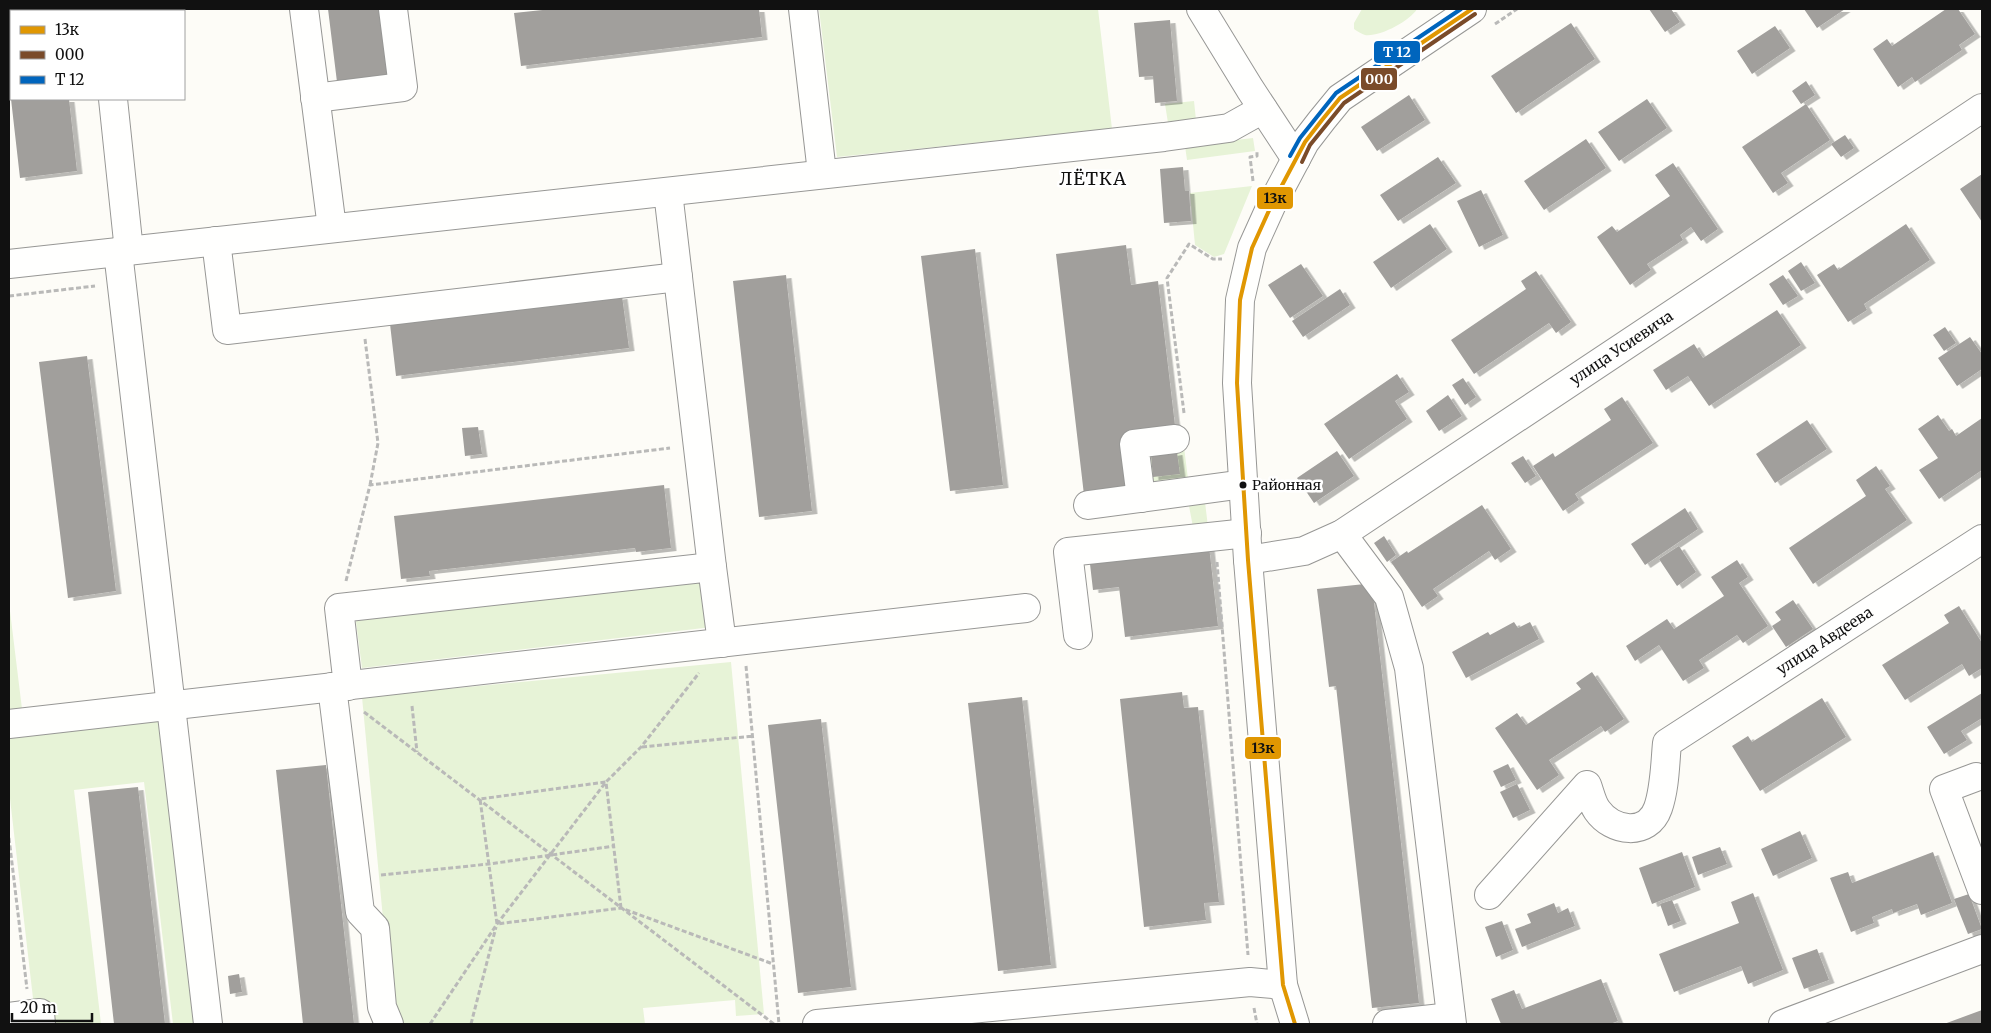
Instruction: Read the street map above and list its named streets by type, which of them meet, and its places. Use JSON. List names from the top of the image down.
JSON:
{
  "streets": {
    "street": ["улица Усиевича", "улица Авдеева"]
  },
  "districts": ["ЛЁТКА"],
  "places": ["Районная"],
  "lines": ["transit line 13к", "transit line 000"],
  "legend": ["13к", "000", "Т 12"],
  "scale_bar": "20 m"
}
